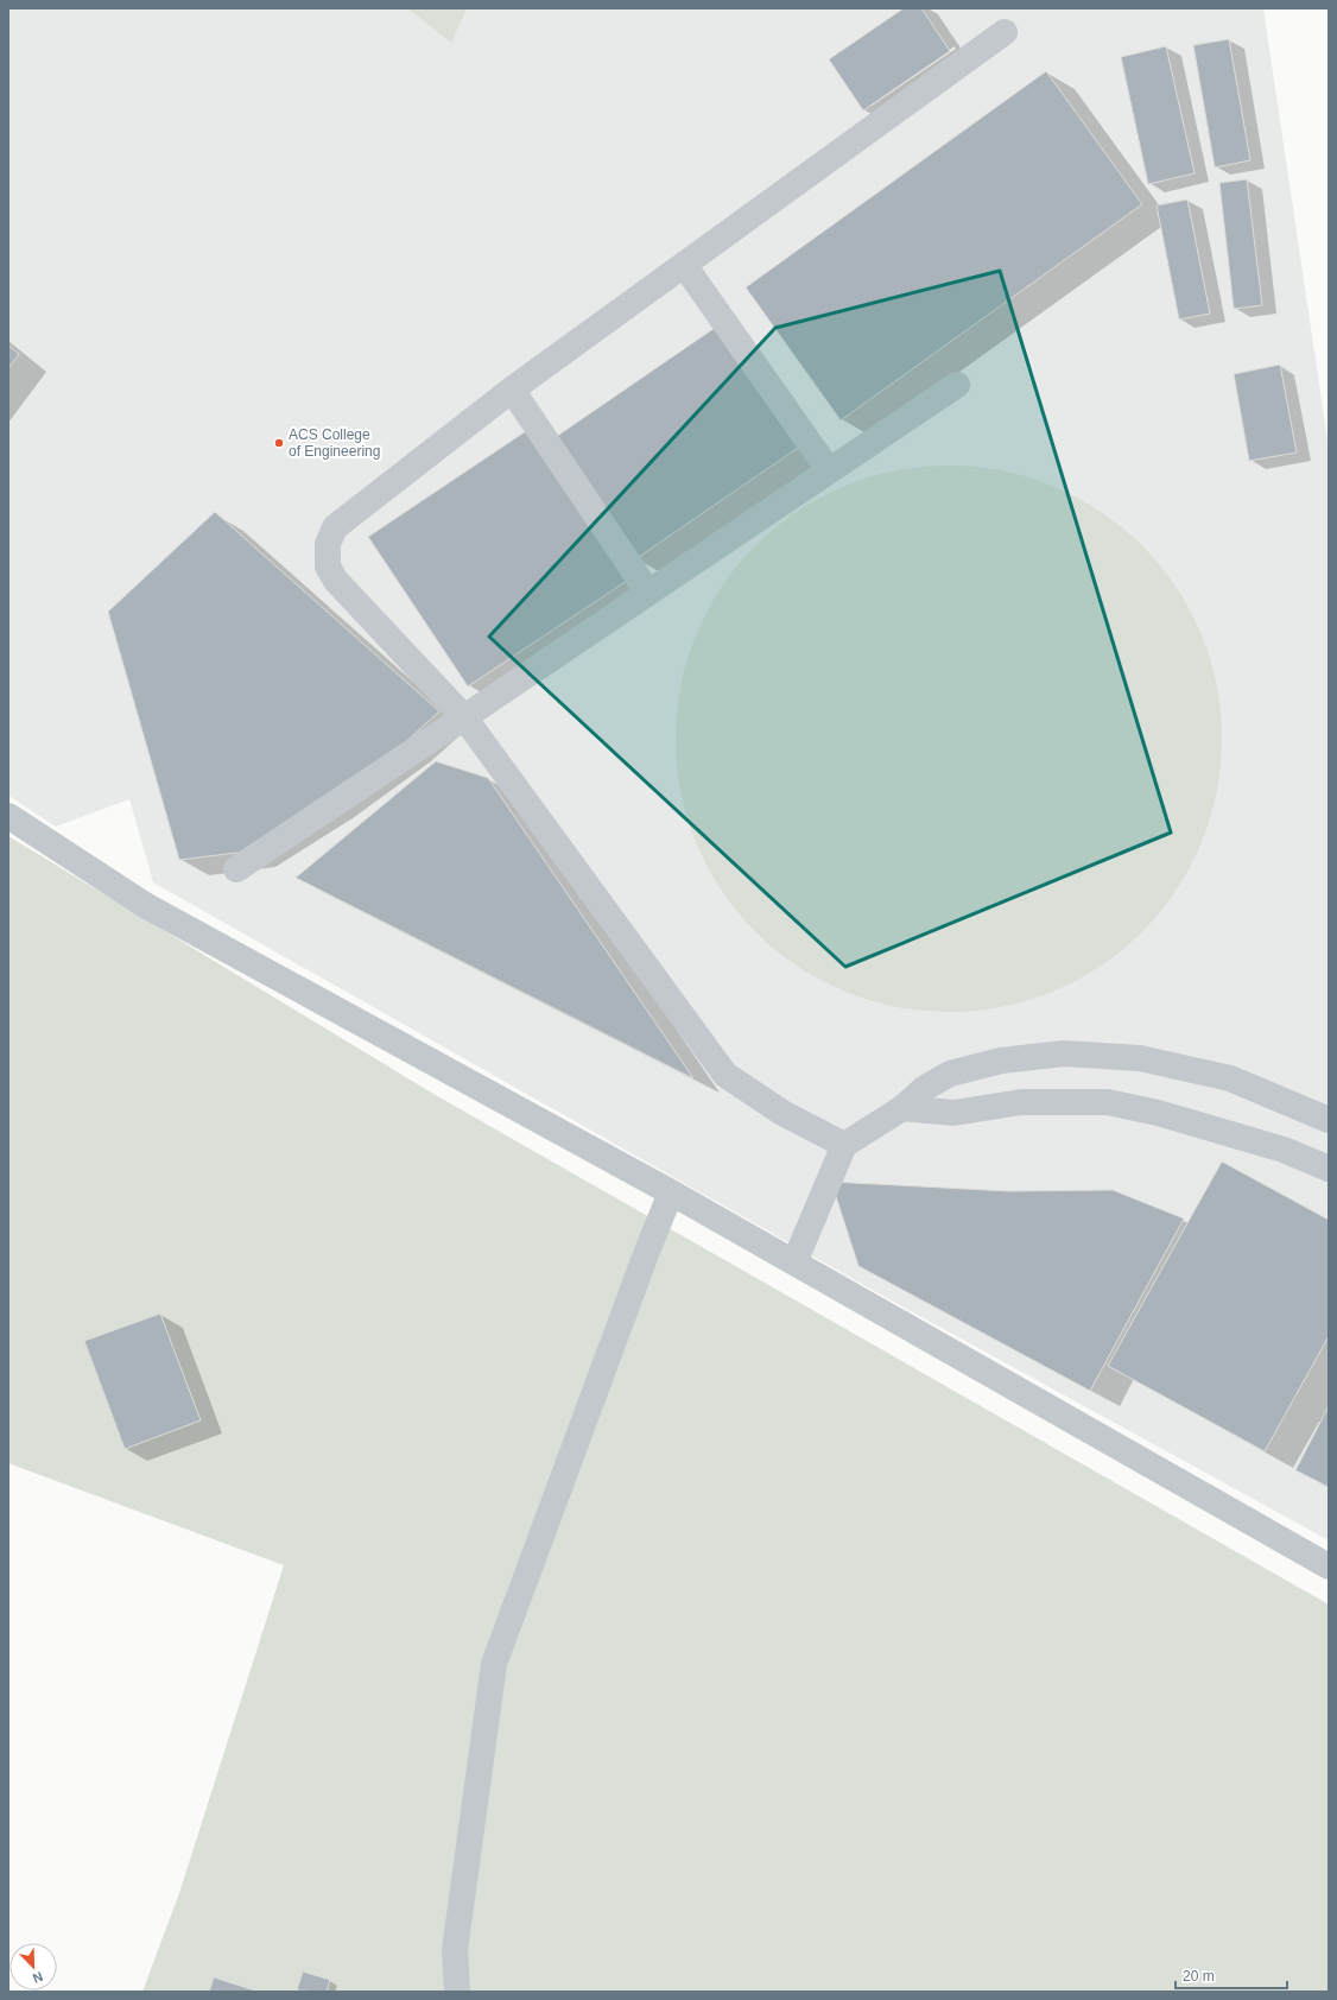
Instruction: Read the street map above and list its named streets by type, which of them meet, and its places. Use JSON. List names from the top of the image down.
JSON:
{
  "places": ["ACS College of Engineering"],
  "scale_bar": "20 m",
  "north": "bottom right"
}
